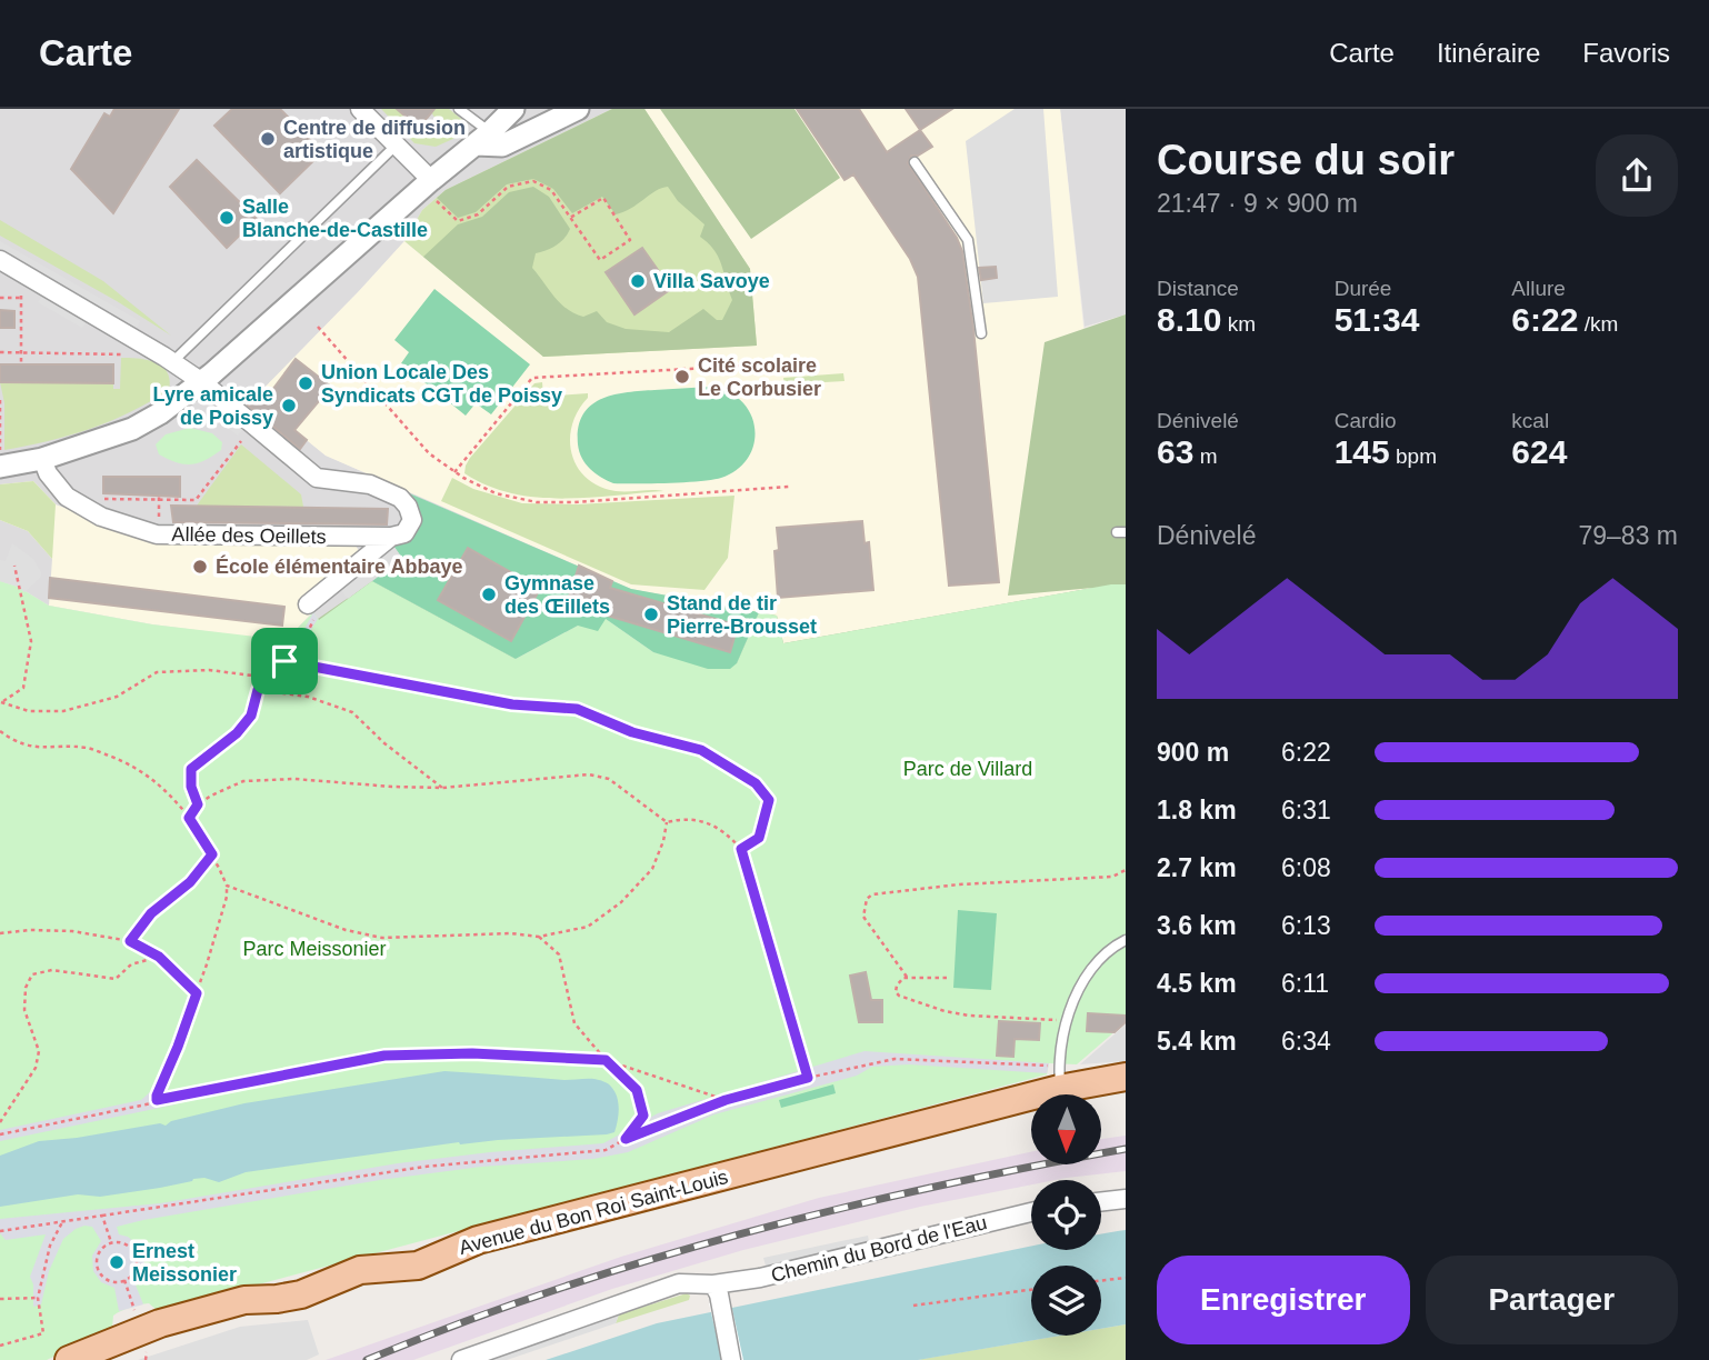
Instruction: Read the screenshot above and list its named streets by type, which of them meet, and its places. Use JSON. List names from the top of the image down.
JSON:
{
  "streets": {
    "main road": ["Avenue du Bon Roi Saint-Louis"],
    "street": ["Allée des Oeillets", "Chemin du Bord de l'Eau"]
  },
  "parks": ["Parc de Villard", "Parc Meissonier"],
  "places": [
    "Centre de diffusion artistique",
    "Salle Blanche-de-Castille",
    "Villa Savoye",
    "Cité scolaire Le Corbusier",
    "Union Locale Des Syndicats CGT de Poissy",
    "Lyre amicale de Poissy",
    "École élémentaire Abbaye",
    "Gymnase des Œillets",
    "Stand de tir Pierre-Brousset",
    "Ernest Meissonier"
  ],
  "north": "bottom",
  "page": {
    "header": "Carte",
    "nav": ["Carte", "Itinéraire", "Favoris"],
    "heading": ["Course du soir", "21:47 · 9 × 900 m"],
    "stats": [
      ["Distance", "8.10 km"],
      ["Durée", "51:34"],
      ["Allure", "6:22 /km"],
      ["Dénivelé", "63 m"],
      ["Cardio", "145 bpm"],
      ["kcal", "624"]
    ],
    "chart": ["Dénivelé", "79–83 m"],
    "list": [
      {
        "name": "900 m",
        "note": "6:22"
      },
      {
        "name": "1.8 km",
        "note": "6:31"
      },
      {
        "name": "2.7 km",
        "note": "6:08"
      },
      {
        "name": "3.6 km",
        "note": "6:13"
      },
      {
        "name": "4.5 km",
        "note": "6:11"
      },
      {
        "name": "5.4 km",
        "note": "6:34"
      }
    ],
    "buttons": ["Enregistrer", "Partager"]
  }
}
